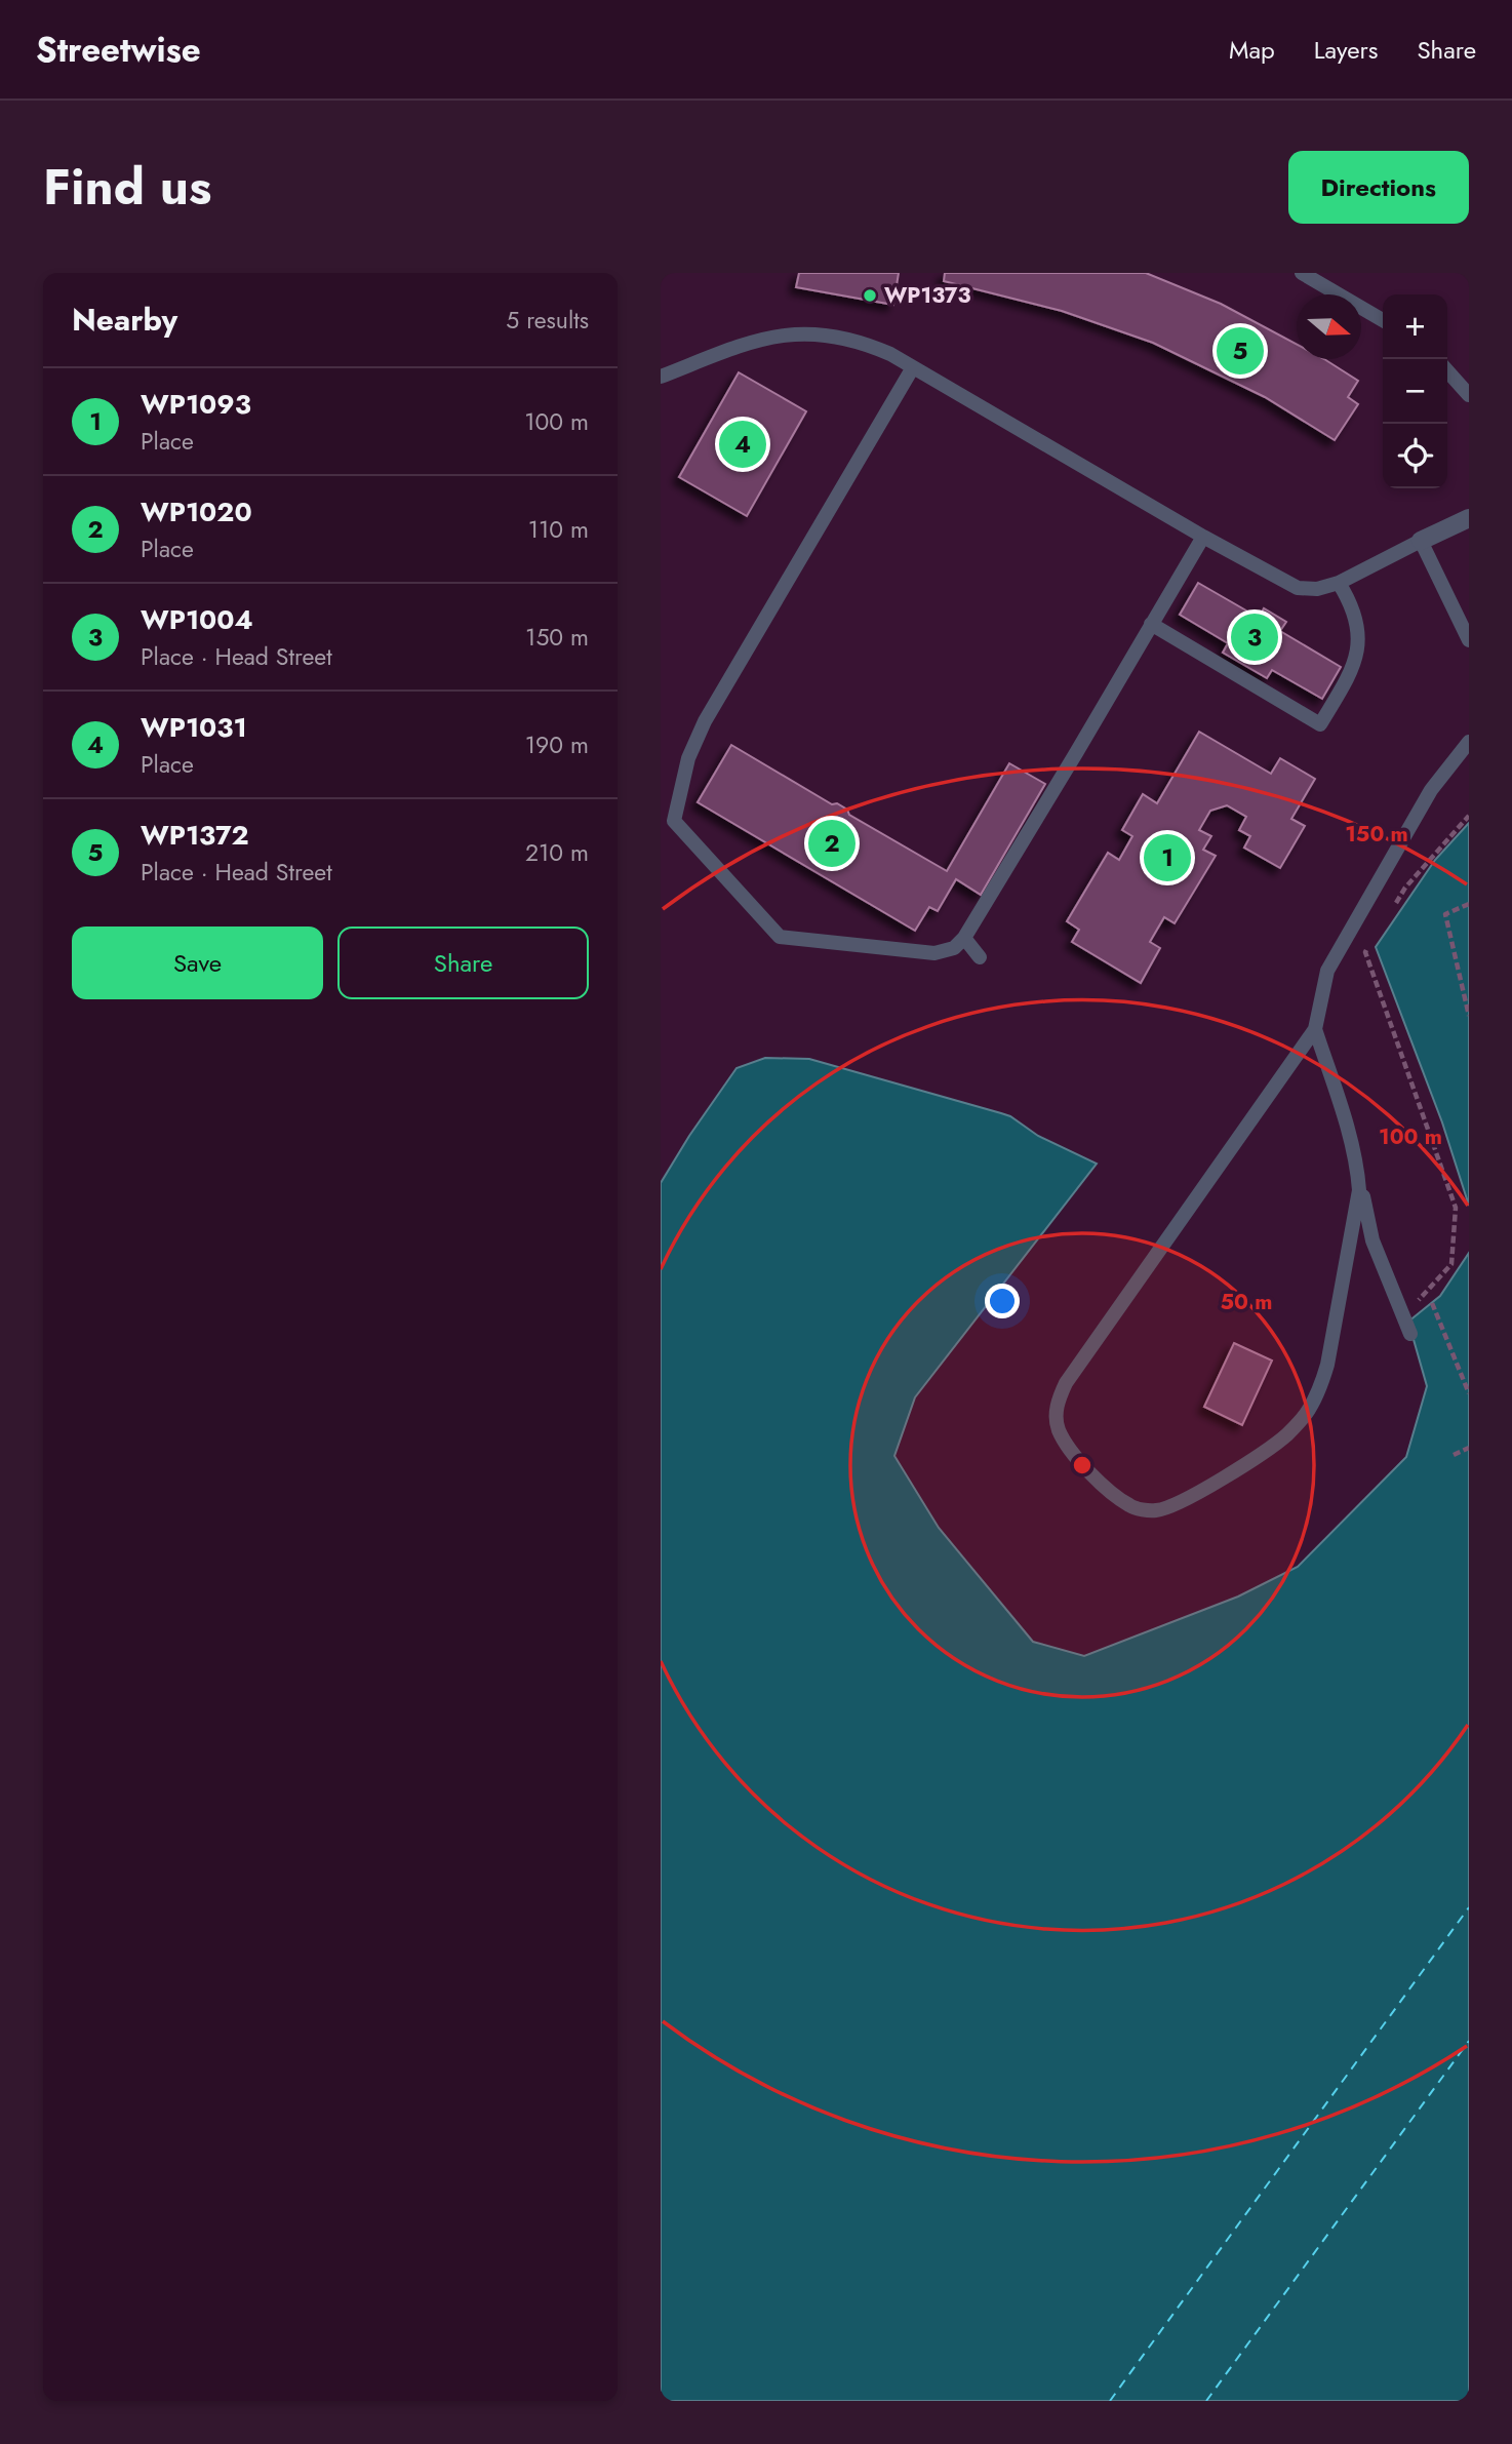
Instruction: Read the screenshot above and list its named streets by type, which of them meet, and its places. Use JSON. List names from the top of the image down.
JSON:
{
  "places": ["WP1373"],
  "north": "right",
  "page": {
    "header": "Streetwise",
    "nav": ["Map", "Layers", "Share"],
    "title": "Find us",
    "buttons": [
      "Directions",
      ["Save", "Share"]
    ],
    "heading": ["Nearby", "5 results"],
    "map_buttons": ["+", "−"],
    "pins": [
      "5",
      "4",
      "3",
      "2",
      "1"
    ],
    "list": [
      {
        "mark": "1",
        "name": "WP1093",
        "note": "Place",
        "value": "100 m"
      },
      {
        "mark": "2",
        "name": "WP1020",
        "note": "Place",
        "value": "110 m"
      },
      {
        "mark": "3",
        "name": "WP1004",
        "note": "Place · Head Street",
        "value": "150 m"
      },
      {
        "mark": "4",
        "name": "WP1031",
        "note": "Place",
        "value": "190 m"
      },
      {
        "mark": "5",
        "name": "WP1372",
        "note": "Place · Head Street",
        "value": "210 m"
      }
    ]
  },
  "rings": ["150 m", "100 m", "50 m"]
}
